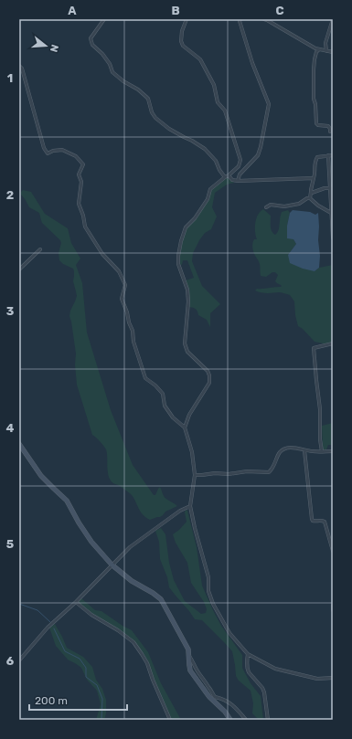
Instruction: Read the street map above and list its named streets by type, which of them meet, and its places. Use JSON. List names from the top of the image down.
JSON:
{
  "scale_bar": "200 m",
  "north": "right",
  "grid": {
    "columns": ["A", "B", "C"],
    "rows": [
      "1",
      "2",
      "3",
      "4",
      "5",
      "6"
    ]
  }
}
